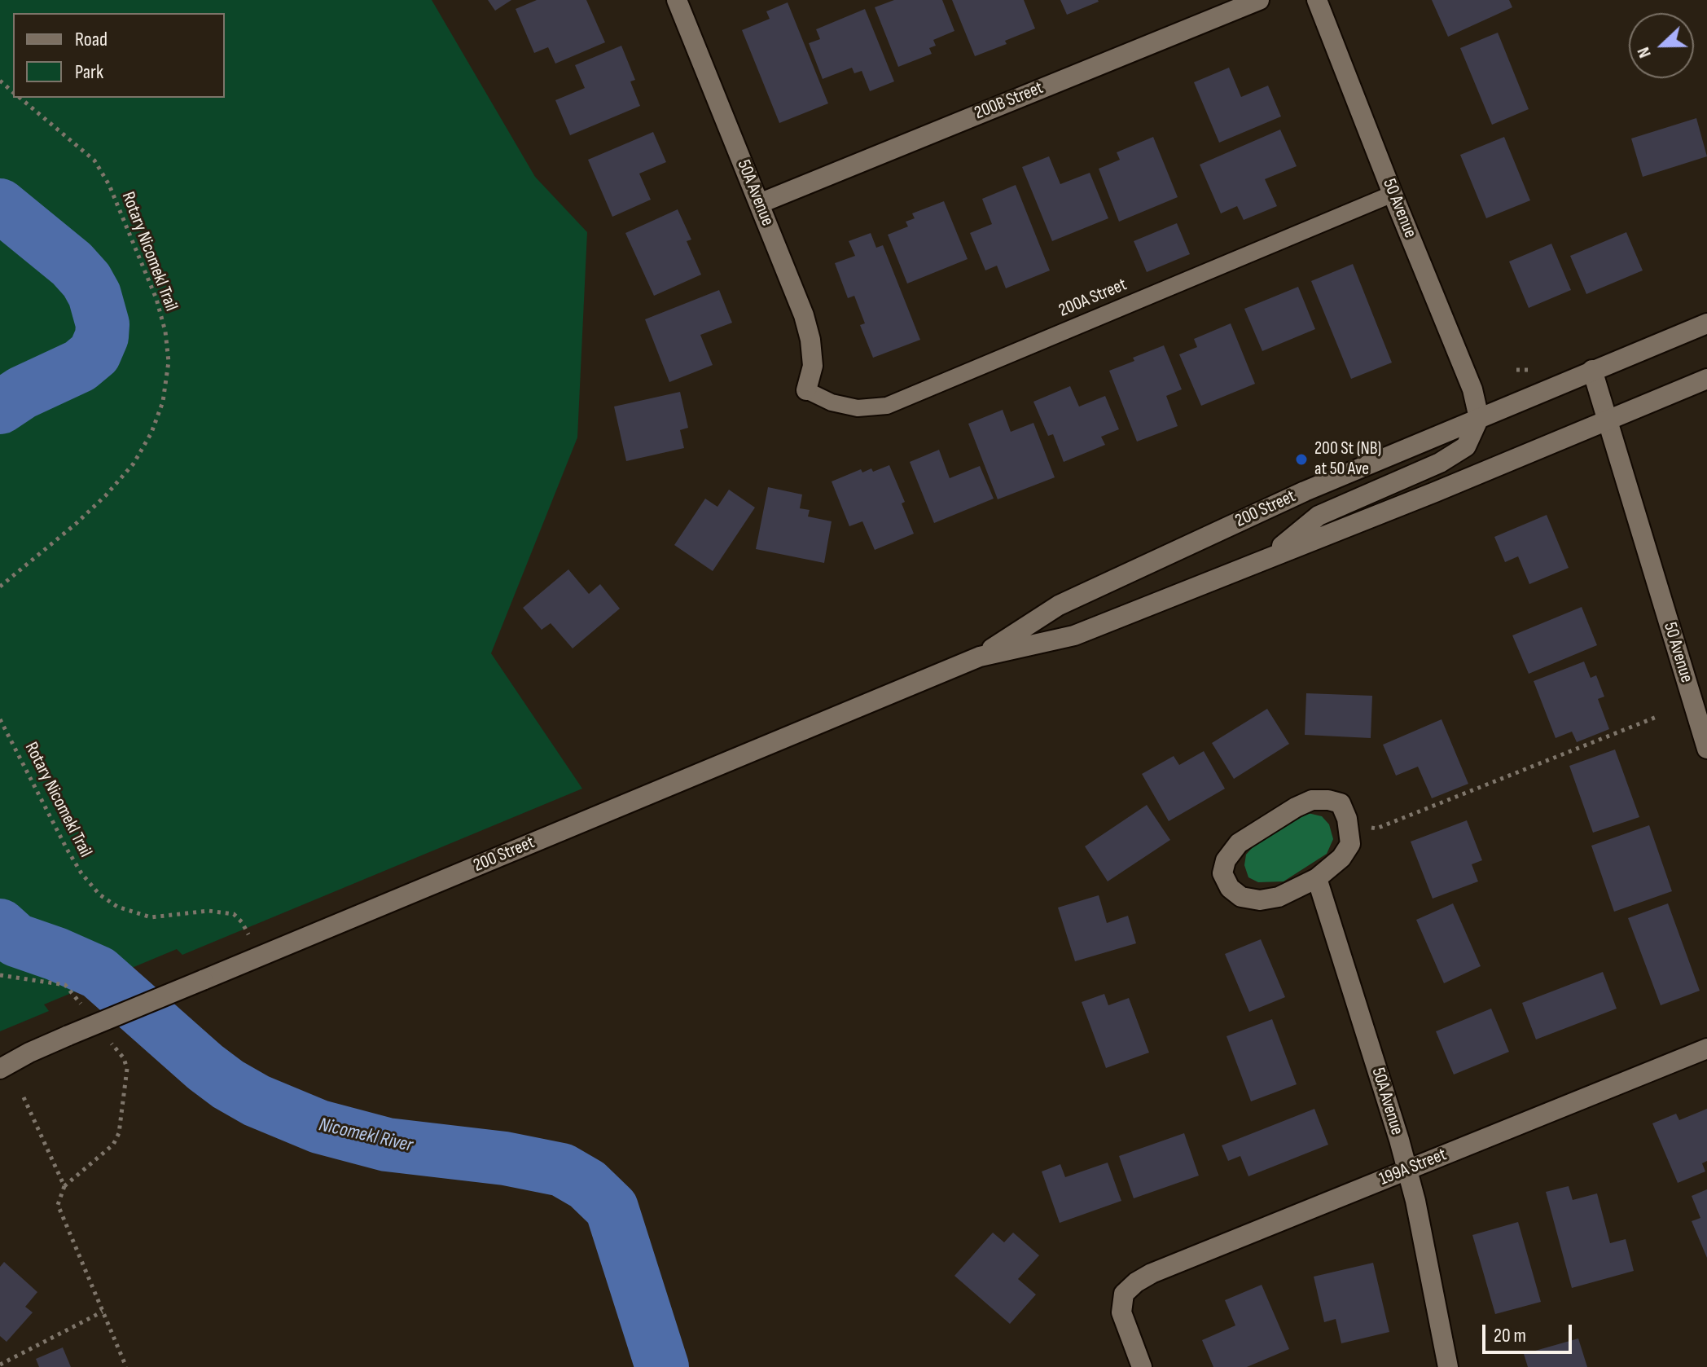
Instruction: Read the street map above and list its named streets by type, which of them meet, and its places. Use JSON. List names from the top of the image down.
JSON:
{
  "streets": {
    "street": [
      "200B Street",
      "50A Avenue",
      "50 Avenue",
      "200 Street",
      "199A Street"
    ],
    "lane": ["200A Street"],
    "path": ["Rotary Nicomekl Trail"]
  },
  "crossings": [
    ["200B Street", "50A Avenue"],
    ["50A Avenue", "200A Street"],
    ["50A Avenue", "199A Street"],
    ["50 Avenue", "200A Street"],
    ["50 Avenue", "200 Street"]
  ],
  "water": ["Nicomekl River"],
  "places": ["200 St (NB) at 50 Ave"],
  "legend": ["Road", "Park"],
  "scale_bar": "20 m",
  "north": "left"
}
